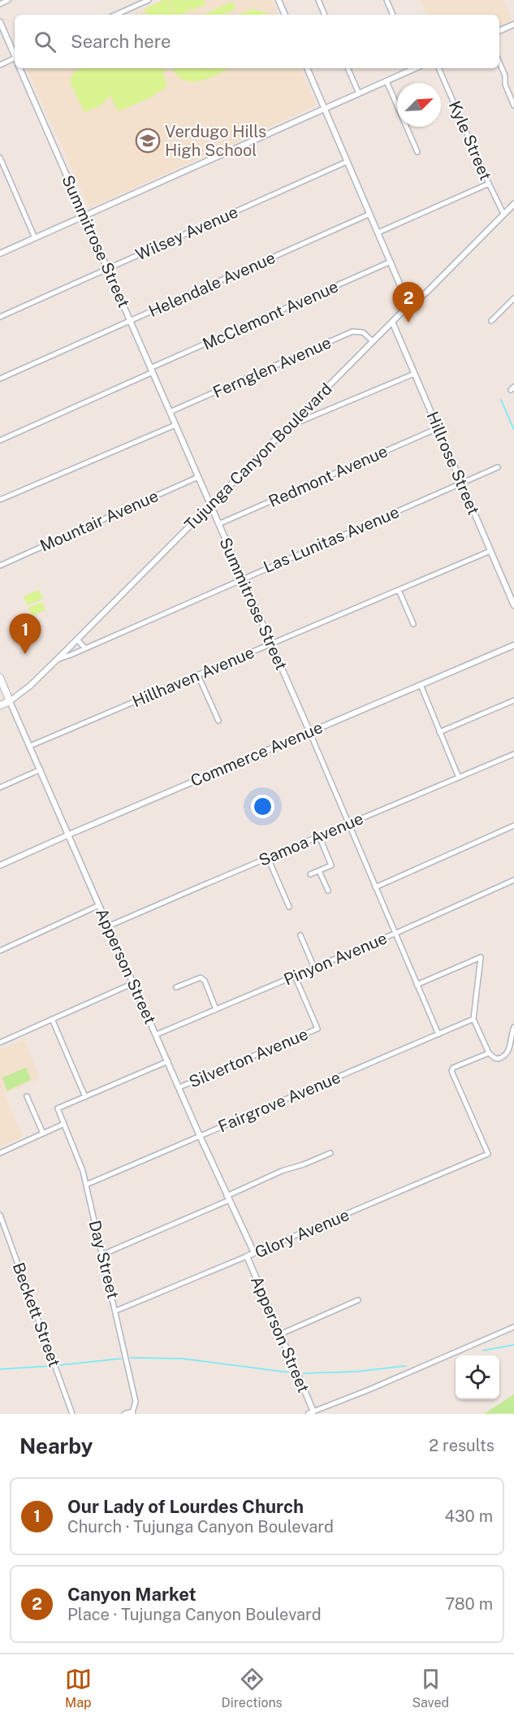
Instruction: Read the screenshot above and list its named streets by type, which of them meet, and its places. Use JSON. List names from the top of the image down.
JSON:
{
  "streets": {
    "main road": ["Tujunga Canyon Boulevard", "Apperson Street"],
    "street": [
      "Kyle Street",
      "Wilsey Avenue",
      "Summitrose Street",
      "Helendale Avenue",
      "McClemont Avenue",
      "Fernglen Avenue",
      "Hillrose Street",
      "Redmont Avenue",
      "Mountair Avenue",
      "Las Lunitas Avenue",
      "Hillhaven Avenue",
      "Commerce Avenue",
      "Samoa Avenue",
      "Pinyon Avenue",
      "Silverton Avenue",
      "Fairgrove Avenue",
      "Glory Avenue",
      "Day Street",
      "Beckett Street"
    ]
  },
  "crossings": [
    ["Kyle Street", "Tujunga Canyon Boulevard"],
    ["Wilsey Avenue", "Summitrose Street"],
    ["Summitrose Street", "Helendale Avenue"],
    ["Summitrose Street", "McClemont Avenue"],
    ["Summitrose Street", "Fernglen Avenue"],
    ["Summitrose Street", "Tujunga Canyon Boulevard"],
    ["Summitrose Street", "Redmont Avenue"],
    ["Summitrose Street", "Mountair Avenue"],
    ["Summitrose Street", "Las Lunitas Avenue"],
    ["Summitrose Street", "Hillhaven Avenue"],
    ["Summitrose Street", "Commerce Avenue"],
    ["Summitrose Street", "Samoa Avenue"],
    ["Summitrose Street", "Pinyon Avenue"],
    ["Summitrose Street", "Fairgrove Avenue"],
    ["Fernglen Avenue", "Tujunga Canyon Boulevard"],
    ["Tujunga Canyon Boulevard", "Hillrose Street"],
    ["Tujunga Canyon Boulevard", "Las Lunitas Avenue"],
    ["Tujunga Canyon Boulevard", "Apperson Street"],
    ["Hillrose Street", "Redmont Avenue"],
    ["Hillrose Street", "Las Lunitas Avenue"],
    ["Hillrose Street", "Hillhaven Avenue"],
    ["Hillhaven Avenue", "Apperson Street"],
    ["Commerce Avenue", "Apperson Street"],
    ["Samoa Avenue", "Apperson Street"],
    ["Pinyon Avenue", "Apperson Street"],
    ["Pinyon Avenue", "Silverton Avenue"],
    ["Apperson Street", "Silverton Avenue"],
    ["Apperson Street", "Fairgrove Avenue"],
    ["Apperson Street", "Glory Avenue"],
    ["Silverton Avenue", "Day Street"],
    ["Fairgrove Avenue", "Day Street"],
    ["Glory Avenue", "Day Street"]
  ],
  "places": {
    "school or university": ["Verdugo Hills High School"]
  },
  "north": "top right",
  "page": {
    "search": "Search here",
    "pins": ["2", "1"],
    "heading": ["Nearby", "2 results"],
    "list": [
      {
        "mark": "1",
        "name": "Our Lady of Lourdes Church",
        "note": "Church · Tujunga Canyon Boulevard",
        "value": "430 m"
      },
      {
        "mark": "2",
        "name": "Canyon Market",
        "note": "Place · Tujunga Canyon Boulevard",
        "value": "780 m"
      }
    ],
    "nav": ["Map", "Directions", "Saved"]
  }
}
